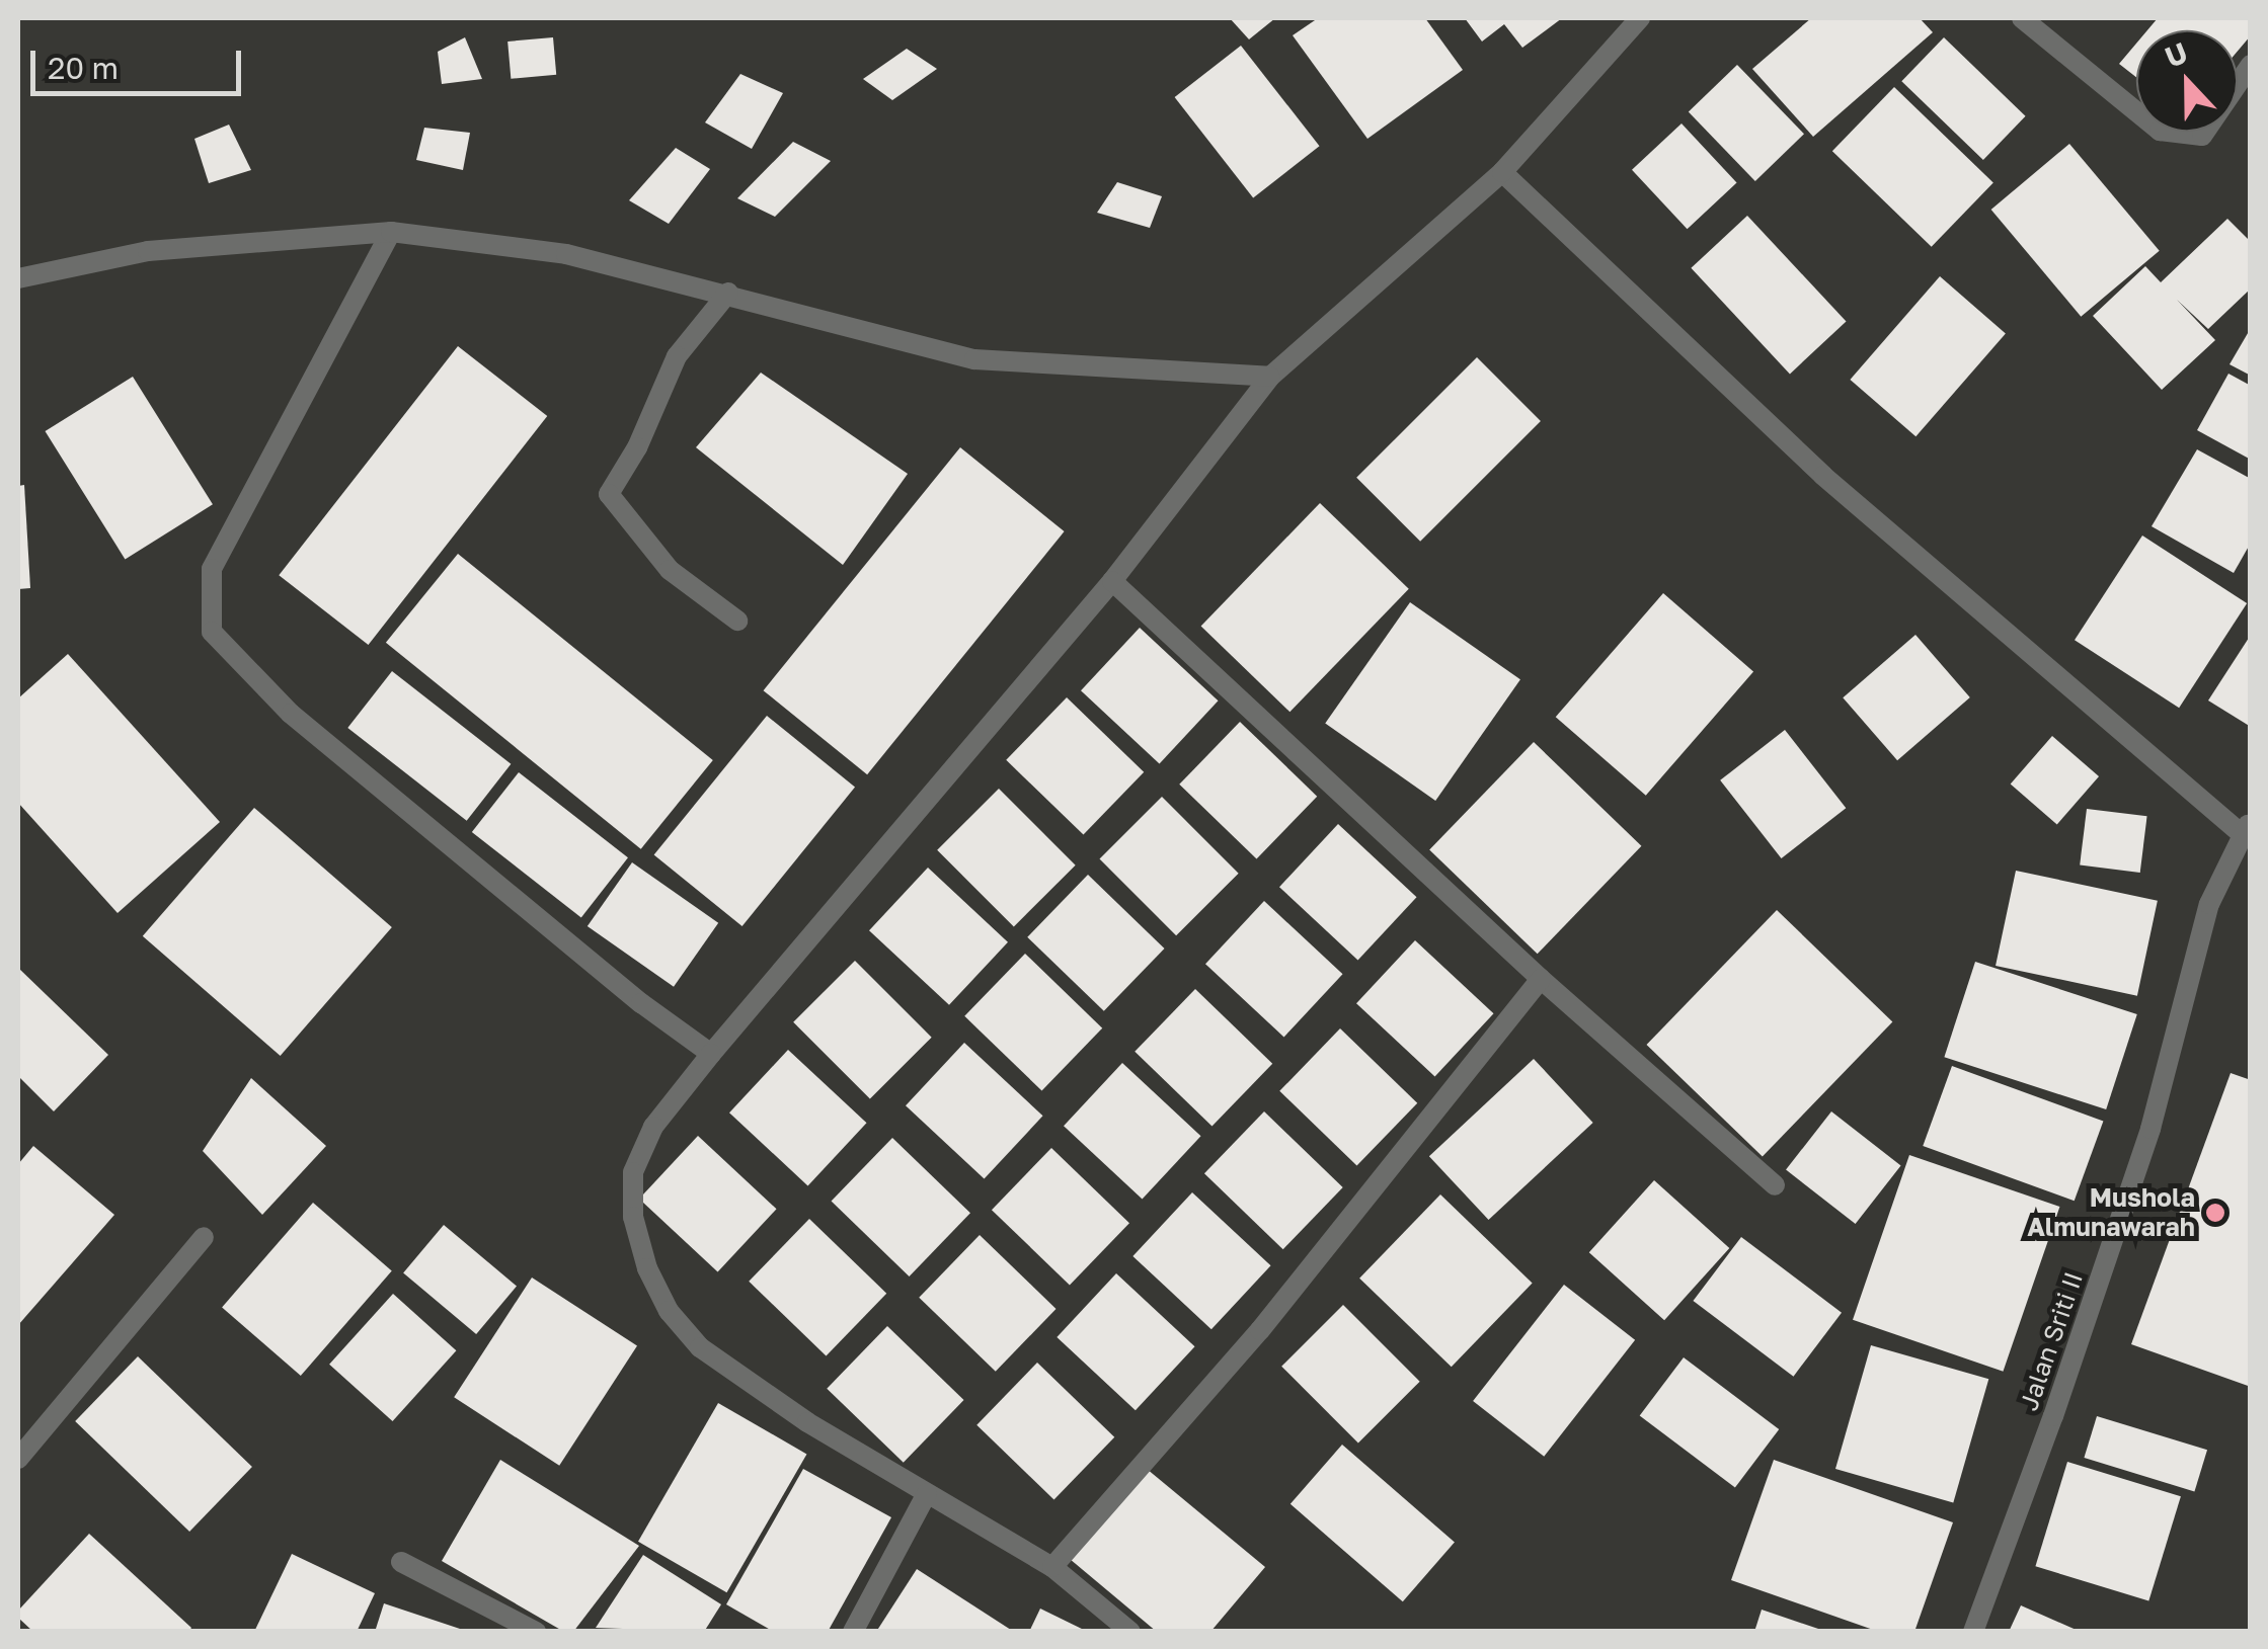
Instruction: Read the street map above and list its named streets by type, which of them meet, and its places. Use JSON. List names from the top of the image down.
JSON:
{
  "streets": {
    "street": ["Jalan Sriti II"]
  },
  "places": ["Mushola Almunawarah"],
  "scale_bar": "20 m",
  "north": "top"
}
